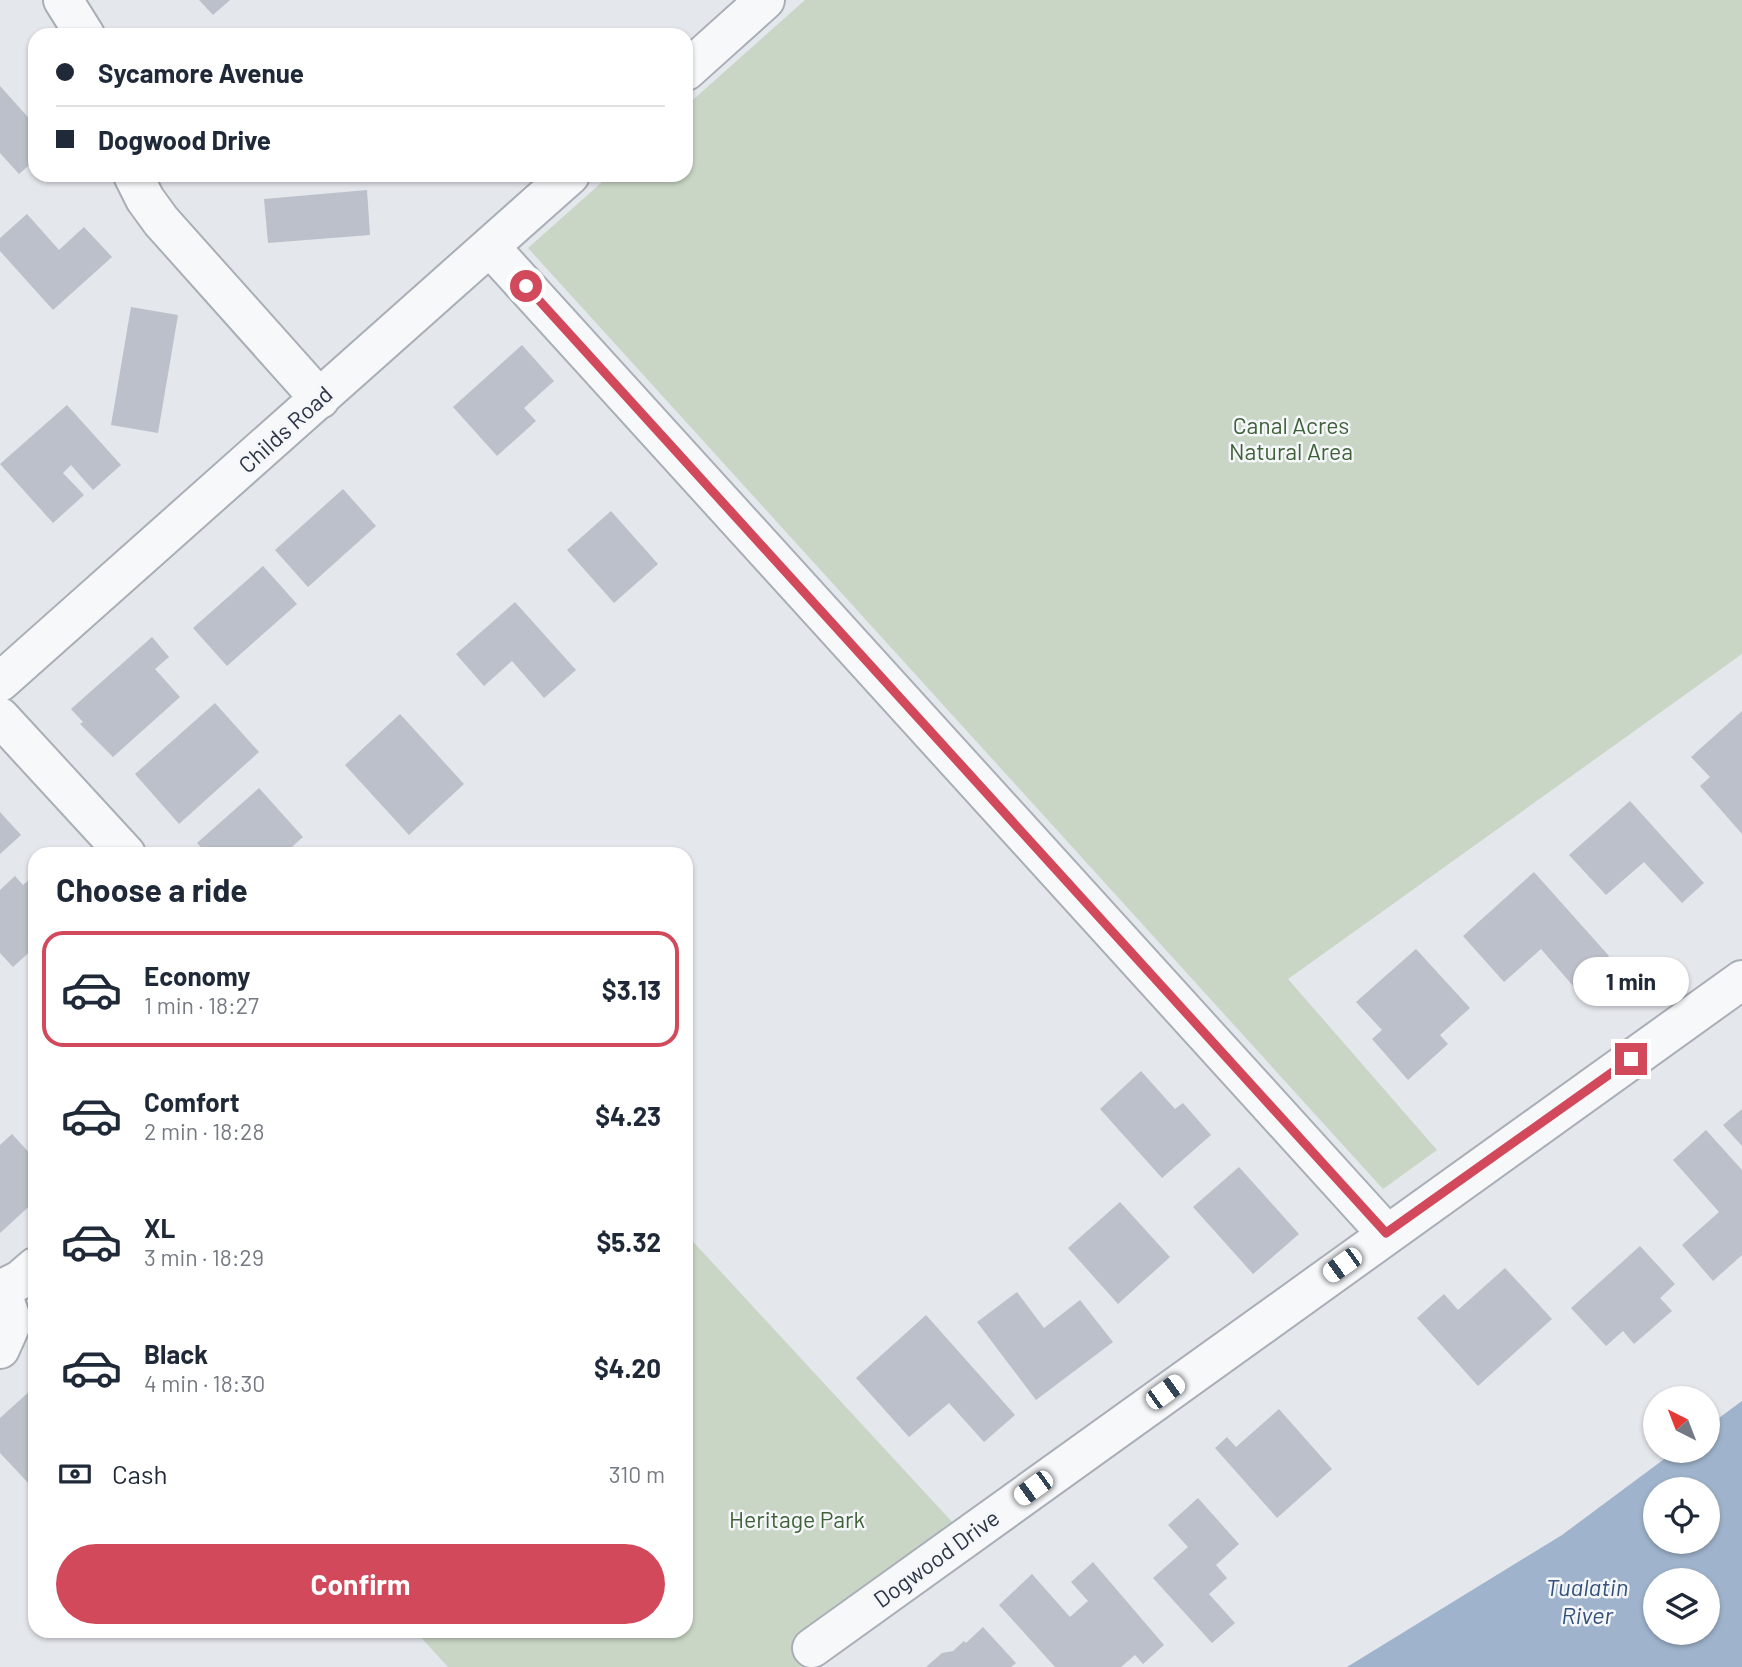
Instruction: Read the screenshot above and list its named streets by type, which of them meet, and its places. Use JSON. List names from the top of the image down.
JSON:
{
  "streets": {
    "street": ["Childs Road", "Dogwood Drive"]
  },
  "water": ["Tualatin River"],
  "parks": ["Canal Acres Natural Area", "Heritage Park"],
  "north": "top left",
  "page": {
    "banner": ["Sycamore Avenue", "Dogwood Drive"],
    "heading": "Choose a ride",
    "list": [
      {
        "name": "Economy",
        "note": "1 min · 18:27",
        "value": "$3.13"
      },
      {
        "name": "Comfort",
        "note": "2 min · 18:28",
        "value": "$4.23"
      },
      {
        "name": "XL",
        "note": "3 min · 18:29",
        "value": "$5.32"
      },
      {
        "name": "Black",
        "note": "4 min · 18:30",
        "value": "$4.20"
      }
    ],
    "bubble": "1 min",
    "pay": ["Cash", "310 m"],
    "buttons": "Confirm"
  }
}
